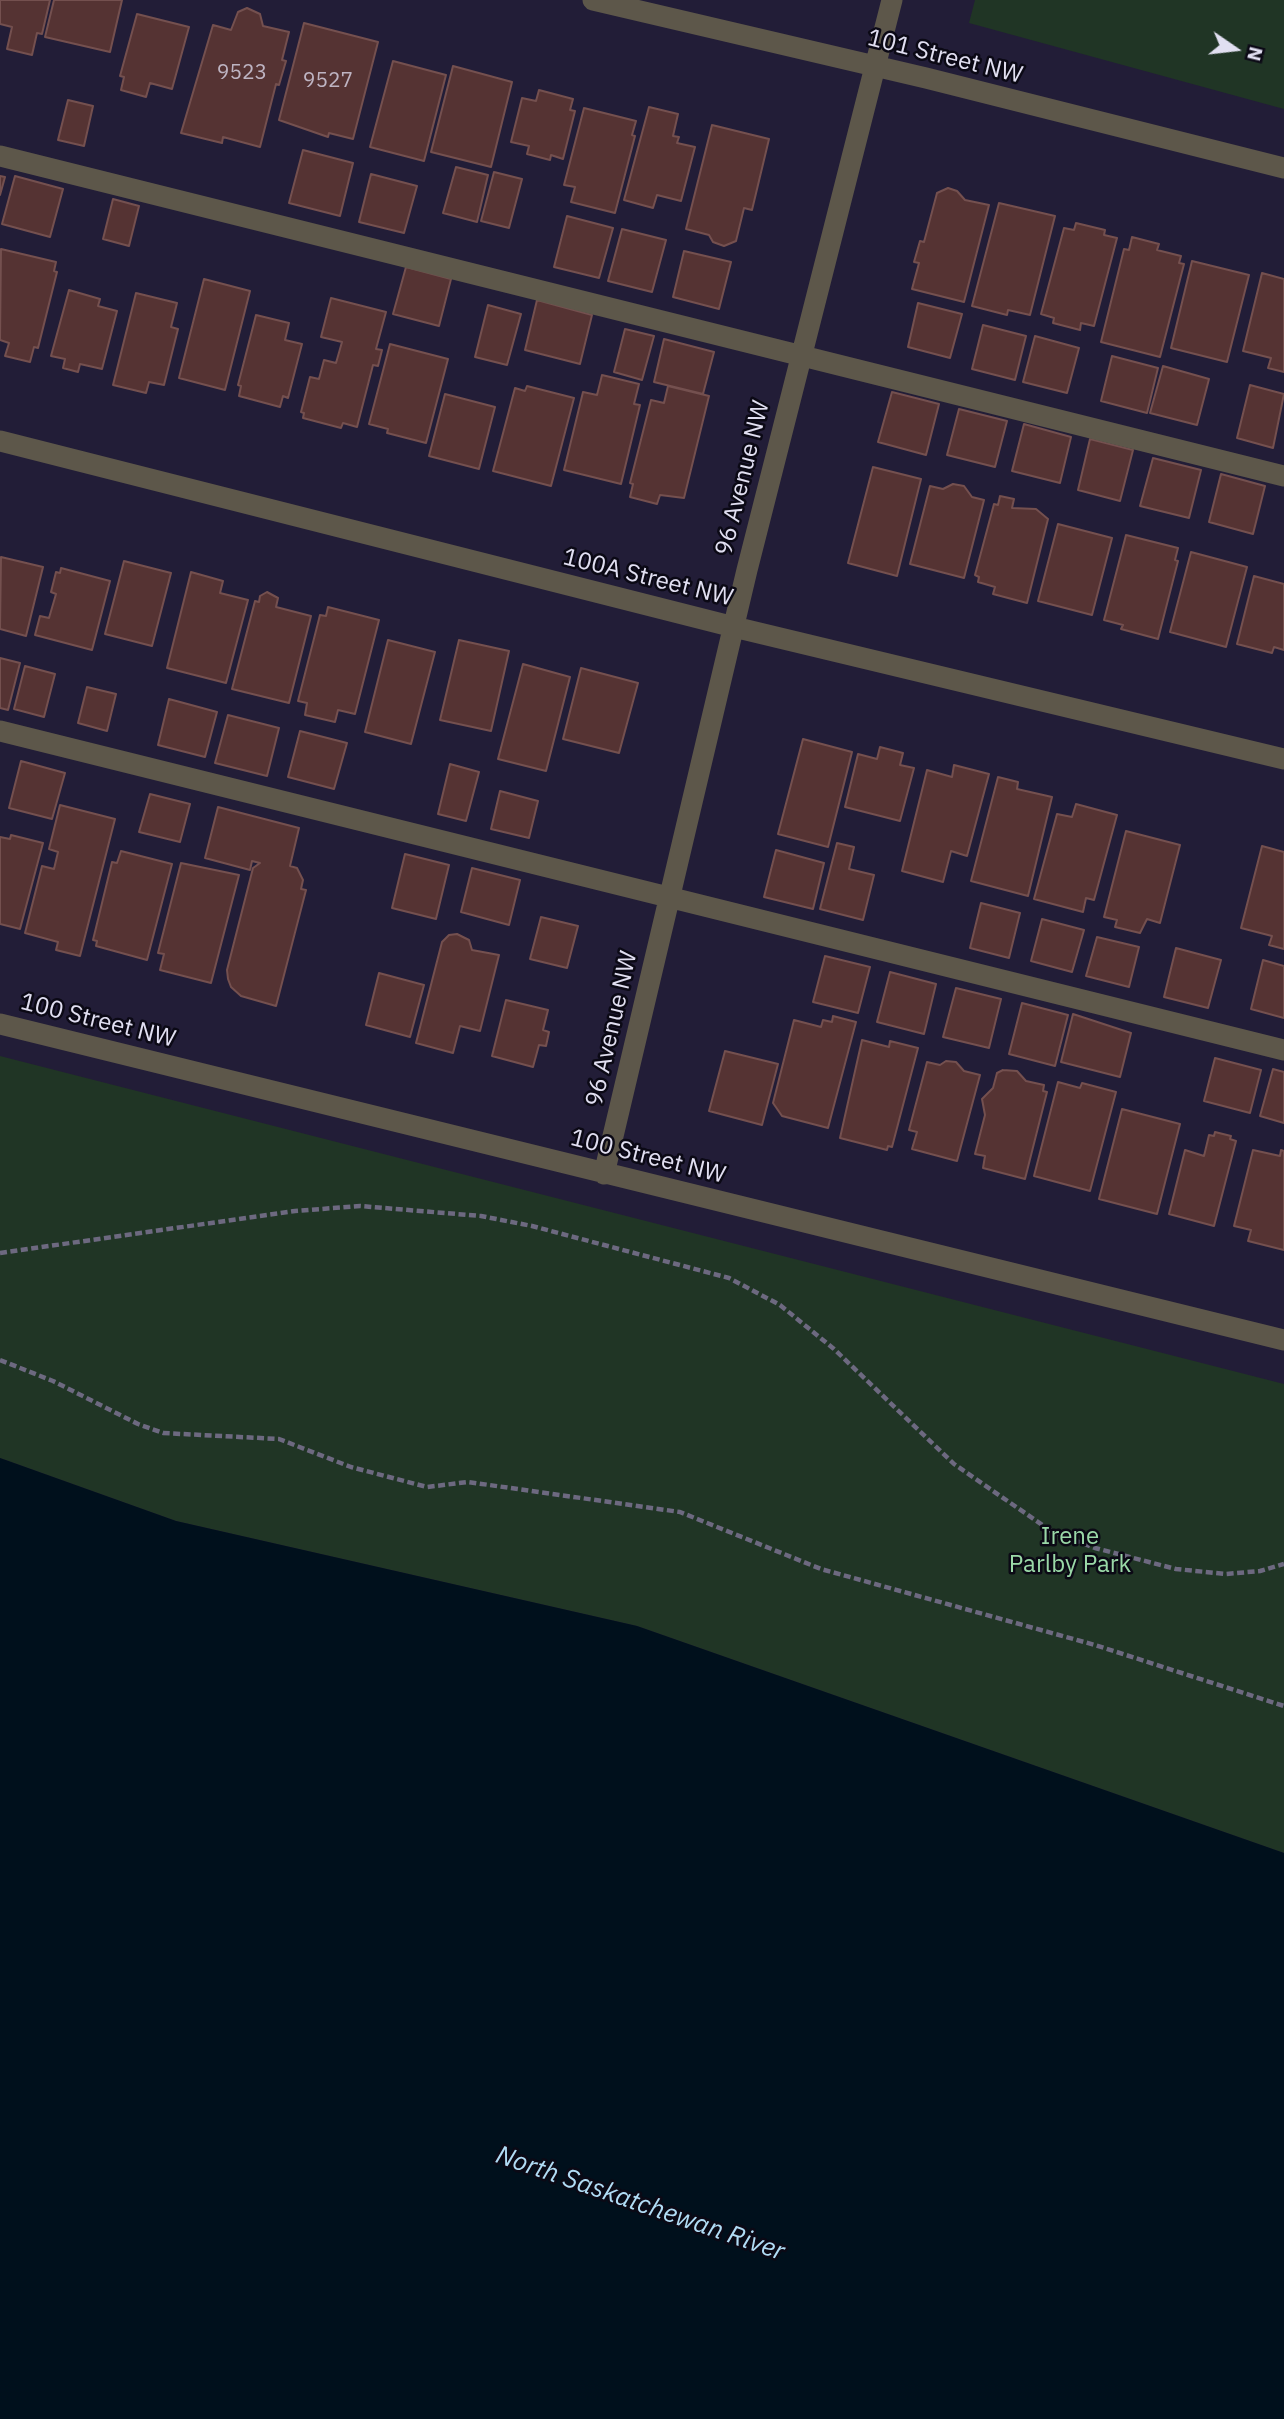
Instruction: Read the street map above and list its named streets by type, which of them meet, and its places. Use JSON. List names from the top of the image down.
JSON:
{
  "streets": {
    "street": [
      "101 Street NW",
      "96 Avenue NW",
      "100A Street NW",
      "100 Street NW"
    ]
  },
  "crossings": [
    ["101 Street NW", "96 Avenue NW"],
    ["96 Avenue NW", "100A Street NW"],
    ["96 Avenue NW", "100 Street NW"]
  ],
  "water": ["North Saskatchewan River"],
  "parks": ["Irene Parlby Park"],
  "house_numbers": ["9523", "9527"],
  "north": "right"
}
